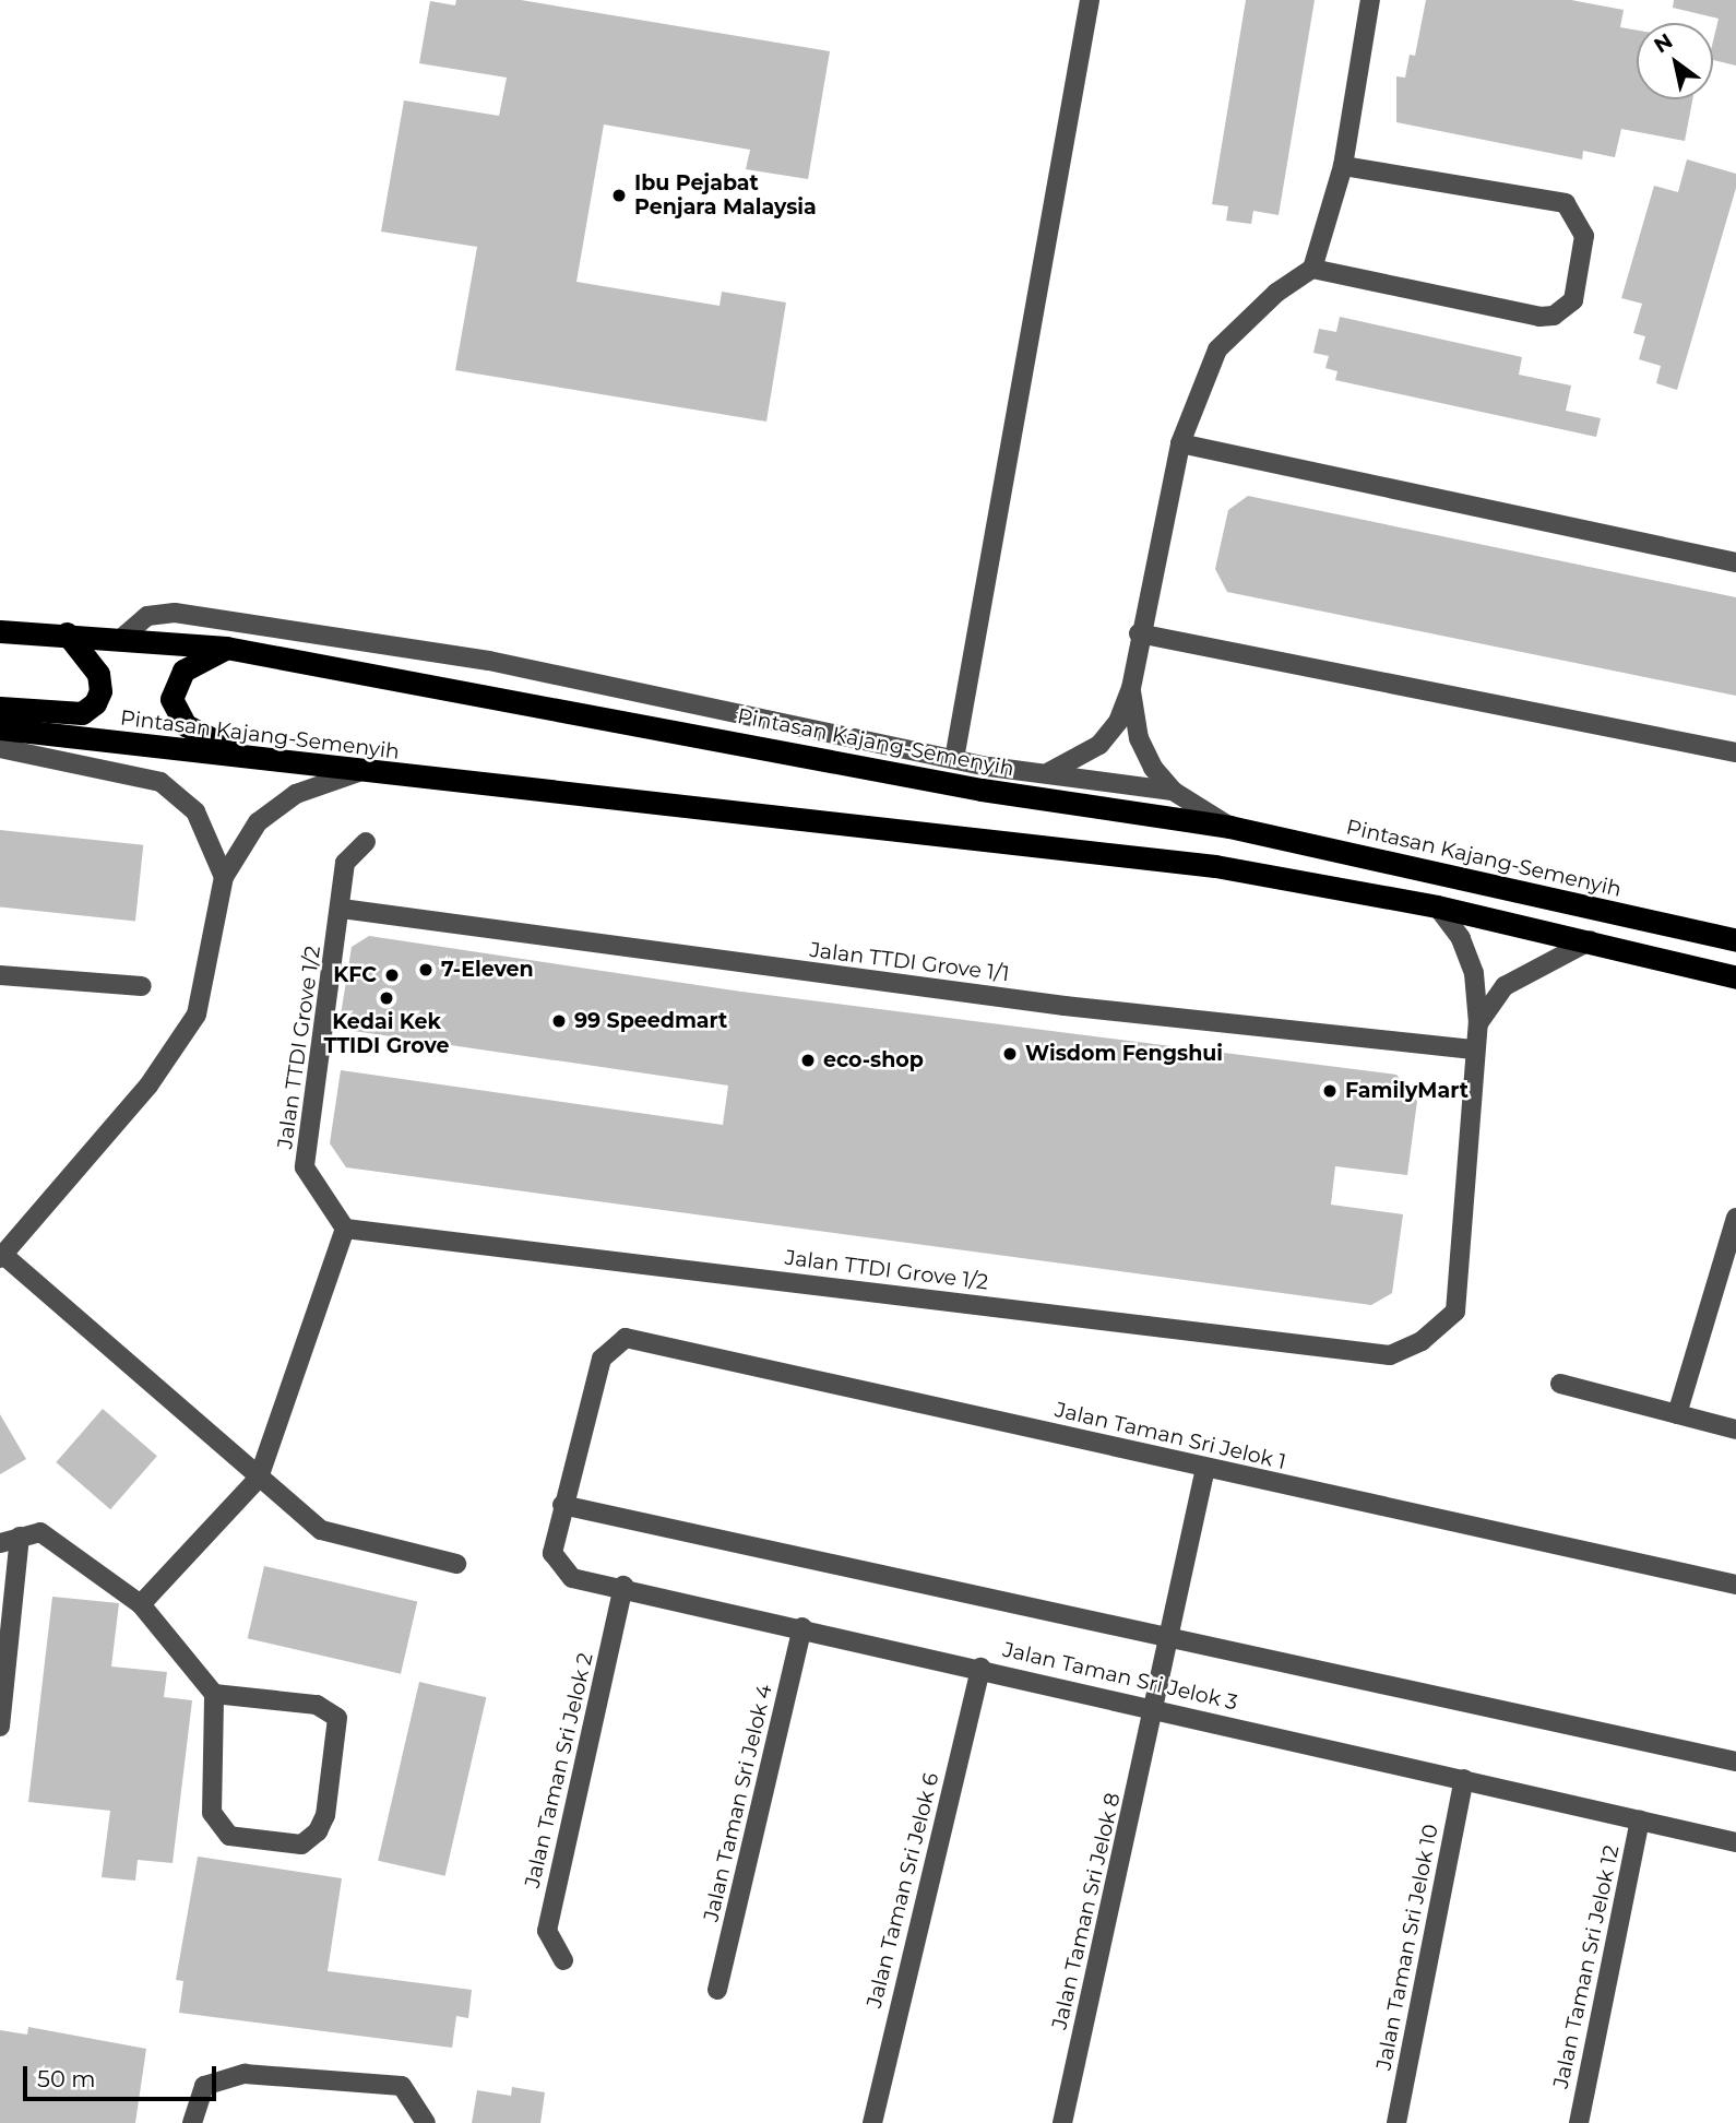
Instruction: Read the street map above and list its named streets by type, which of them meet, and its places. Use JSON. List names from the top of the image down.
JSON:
{
  "streets": {
    "highway": ["Pintasan Kajang-Semenyih"],
    "street": [
      "Jalan TTDI Grove 1/1",
      "Jalan TTDI Grove 1/2",
      "Jalan Taman Sri Jelok 1",
      "Jalan Taman Sri Jelok 3",
      "Jalan Taman Sri Jelok 2",
      "Jalan Taman Sri Jelok 4",
      "Jalan Taman Sri Jelok 6",
      "Jalan Taman Sri Jelok 8",
      "Jalan Taman Sri Jelok 10",
      "Jalan Taman Sri Jelok 12"
    ]
  },
  "crossings": [
    ["Jalan TTDI Grove 1/1", "Jalan TTDI Grove 1/2"],
    ["Jalan Taman Sri Jelok 1", "Jalan Taman Sri Jelok 3"],
    ["Jalan Taman Sri Jelok 1", "Jalan Taman Sri Jelok 8"],
    ["Jalan Taman Sri Jelok 3", "Jalan Taman Sri Jelok 2"],
    ["Jalan Taman Sri Jelok 3", "Jalan Taman Sri Jelok 4"],
    ["Jalan Taman Sri Jelok 3", "Jalan Taman Sri Jelok 6"],
    ["Jalan Taman Sri Jelok 3", "Jalan Taman Sri Jelok 8"],
    ["Jalan Taman Sri Jelok 3", "Jalan Taman Sri Jelok 10"],
    ["Jalan Taman Sri Jelok 3", "Jalan Taman Sri Jelok 12"]
  ],
  "places": [
    "Ibu Pejabat Penjara Malaysia",
    "7-Eleven",
    "KFC",
    "Kedai Kek TTIDI Grove",
    "99 Speedmart",
    "Wisdom Fengshui",
    "eco-shop",
    "FamilyMart"
  ],
  "scale_bar": "50 m",
  "north": "top left"
}
